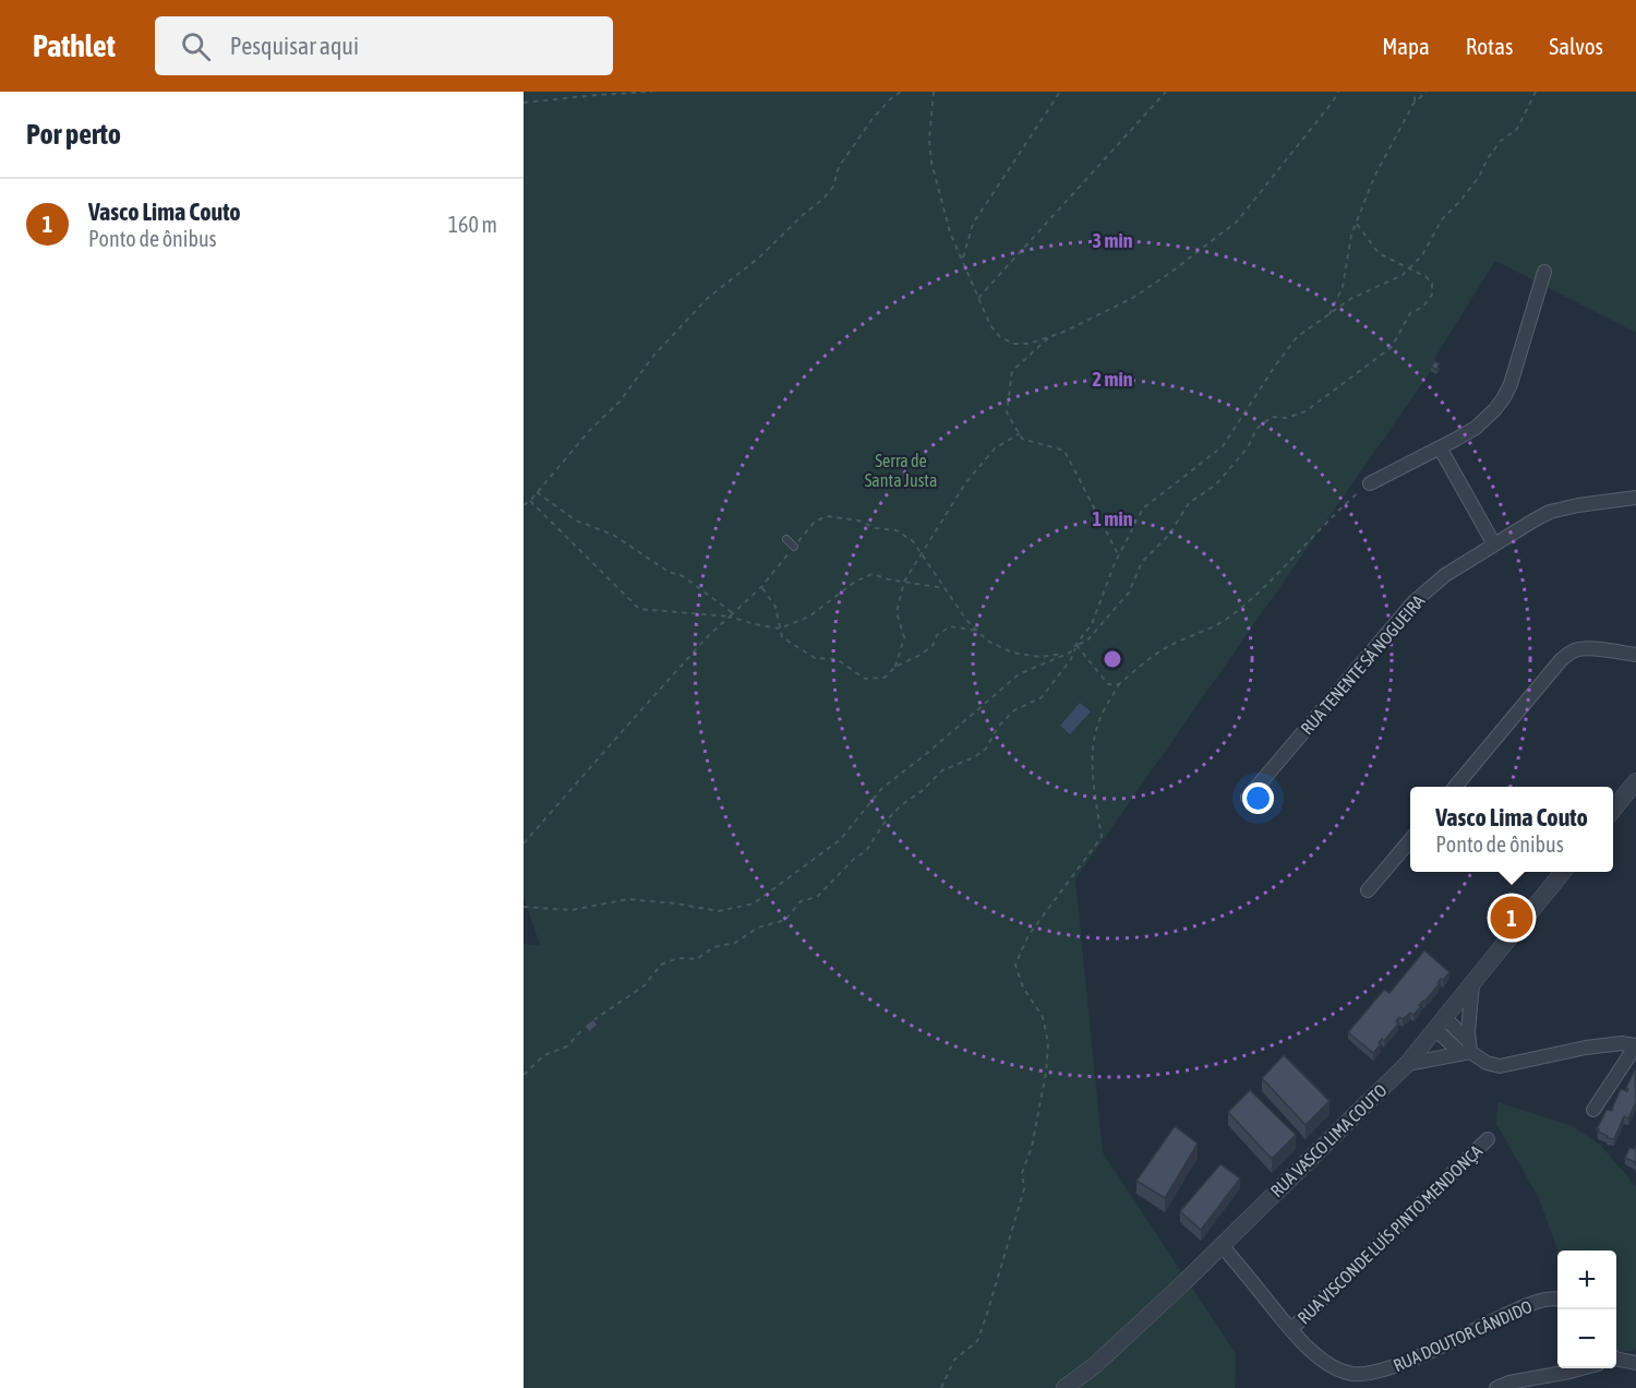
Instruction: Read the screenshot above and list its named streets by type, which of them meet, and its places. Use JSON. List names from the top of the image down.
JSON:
{
  "streets": {
    "street": [
      "RUA TENENTE SÁ NOGUEIRA",
      "RUA VASCO LIMA COUTO",
      "RUA VISCONDE LUÍS PINTO MENDONÇA",
      "RUA DOUTOR CÂNDIDO"
    ]
  },
  "crossings": [
    ["RUA VASCO LIMA COUTO", "RUA DOUTOR CÂNDIDO"],
    ["RUA VISCONDE LUÍS PINTO MENDONÇA", "RUA DOUTOR CÂNDIDO"]
  ],
  "parks": ["Serra de Santa Justa"],
  "page": {
    "header": "Pathlet",
    "search": "Pesquisar aqui",
    "nav": ["Mapa", "Rotas", "Salvos"],
    "heading": "Por perto",
    "list": [
      {
        "mark": "1",
        "name": "Vasco Lima Couto",
        "note": "Ponto de ônibus",
        "value": "160 m"
      }
    ],
    "popup": ["Vasco Lima Couto", "Ponto de ônibus"],
    "pins": "1",
    "map_buttons": ["+", "−"]
  },
  "rings": ["3 min", "2 min", "1 min"]
}
